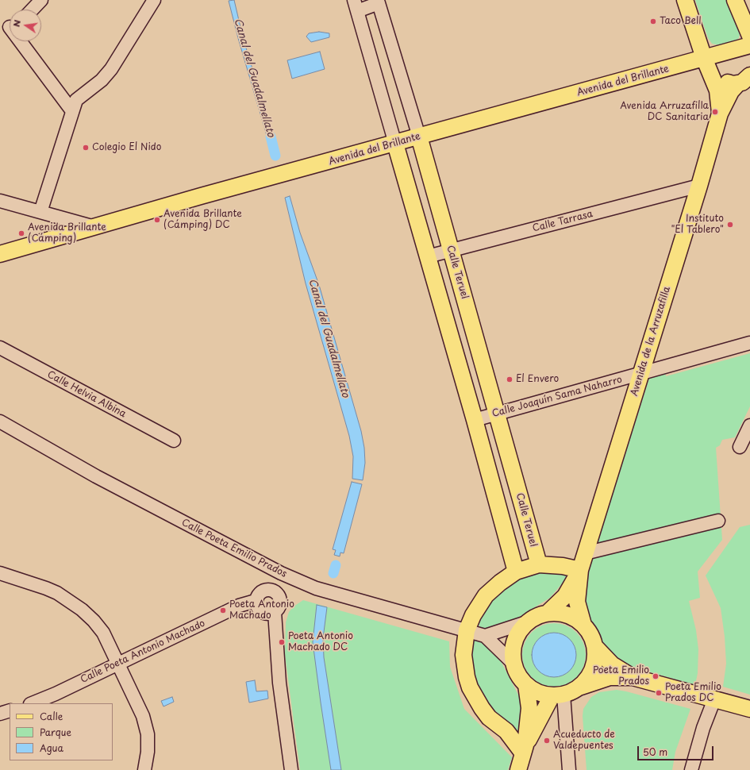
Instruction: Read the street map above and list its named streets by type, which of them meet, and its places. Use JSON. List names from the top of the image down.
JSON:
{
  "streets": {
    "main road": ["Avenida del Brillante", "Calle Teruel", "Avenida de la Arruzafilla"],
    "street": [
      "Calle Tarrasa",
      "Calle Helvia Albina",
      "Calle Joaquín Sama Naharro",
      "Calle Poeta Emilio Prados",
      "Calle Poeta Antonio Machado"
    ]
  },
  "crossings": [
    ["Avenida del Brillante", "Calle Teruel"],
    ["Avenida del Brillante", "Avenida de la Arruzafilla"],
    ["Calle Tarrasa", "Calle Teruel"],
    ["Calle Tarrasa", "Avenida de la Arruzafilla"],
    ["Calle Teruel", "Calle Joaquín Sama Naharro"],
    ["Avenida de la Arruzafilla", "Calle Joaquín Sama Naharro"]
  ],
  "water": ["Canal del Guadalmellato"],
  "places": [
    "Taco Bell",
    "Avenida Arruzafilla DC Sanitaria",
    "Colegio El Nido",
    "Avenida Brillante (Cámping) DC",
    "Instituto \"El Tablero\"",
    "Avenida Brillante (Cámping)",
    "El Envero",
    "Poeta Antonio Machado",
    "Poeta Antonio Machado DC",
    "Poeta Emilio Prados",
    "Poeta Emilio Prados DC",
    "Acueducto de Valdepuentes"
  ],
  "legend": ["Calle", "Parque", "Agua"],
  "scale_bar": "50 m",
  "north": "left"
}
